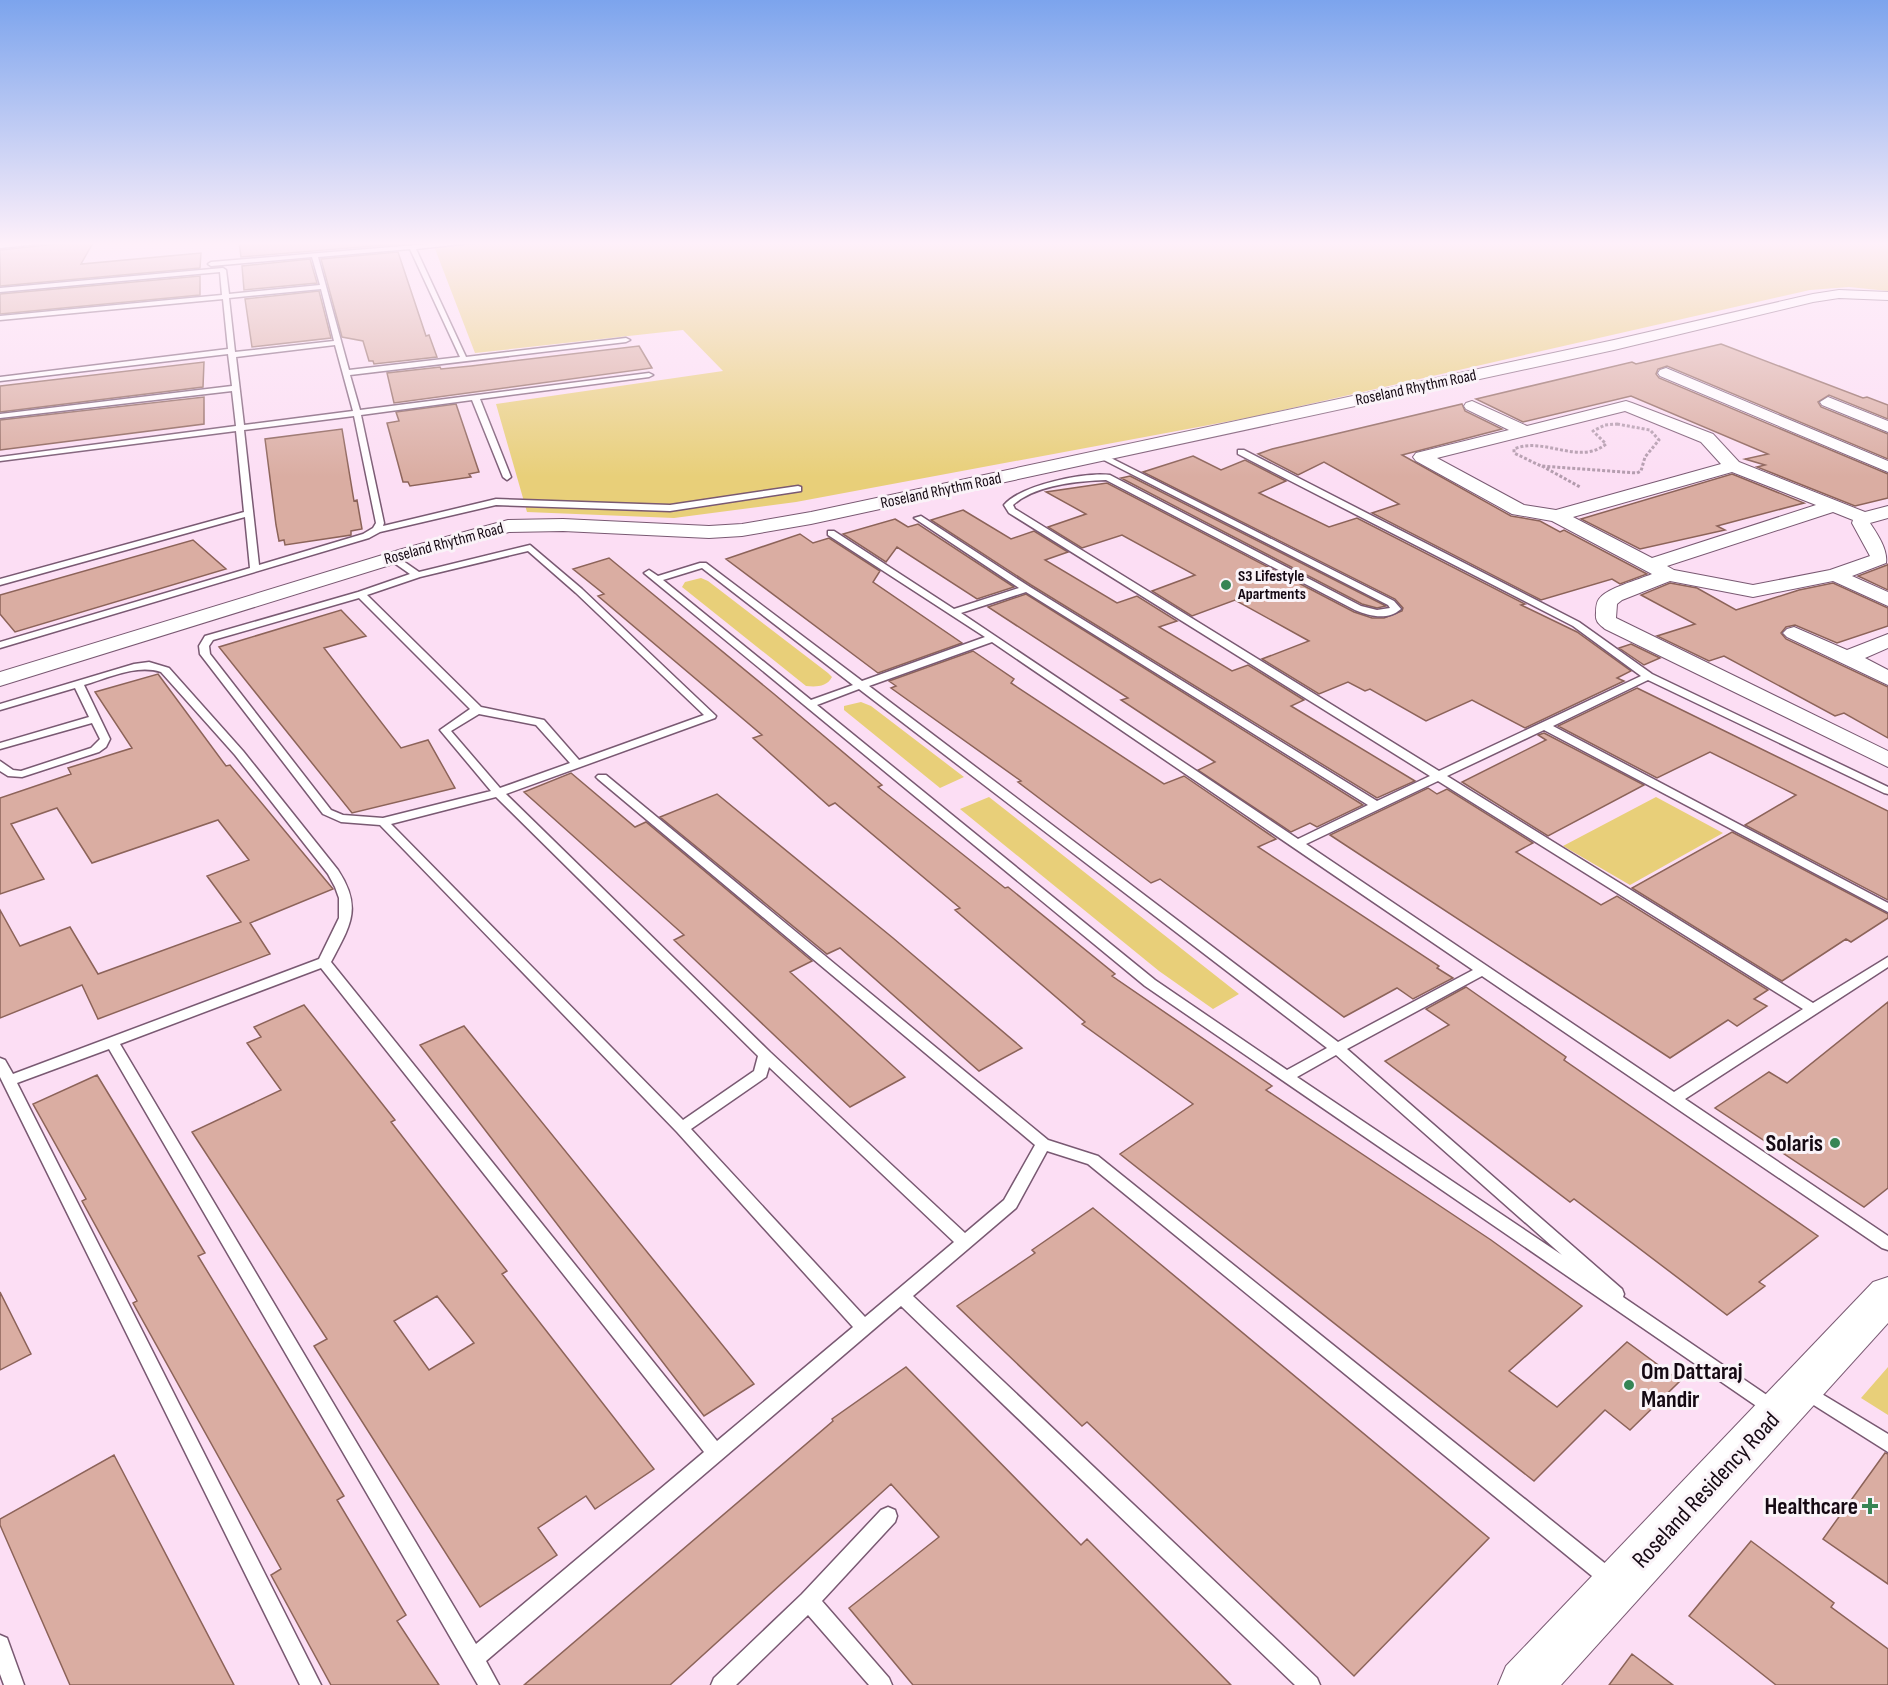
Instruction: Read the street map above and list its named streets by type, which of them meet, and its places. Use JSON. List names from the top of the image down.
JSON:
{
  "streets": {
    "street": ["Roseland Rhythm Road", "Roseland Residency Road"]
  },
  "places": {
    "other": ["S3 Lifestyle Apartments", "Solaris", "Om Dattaraj Mandir"],
    "health": ["Healthcare"]
  }
}
